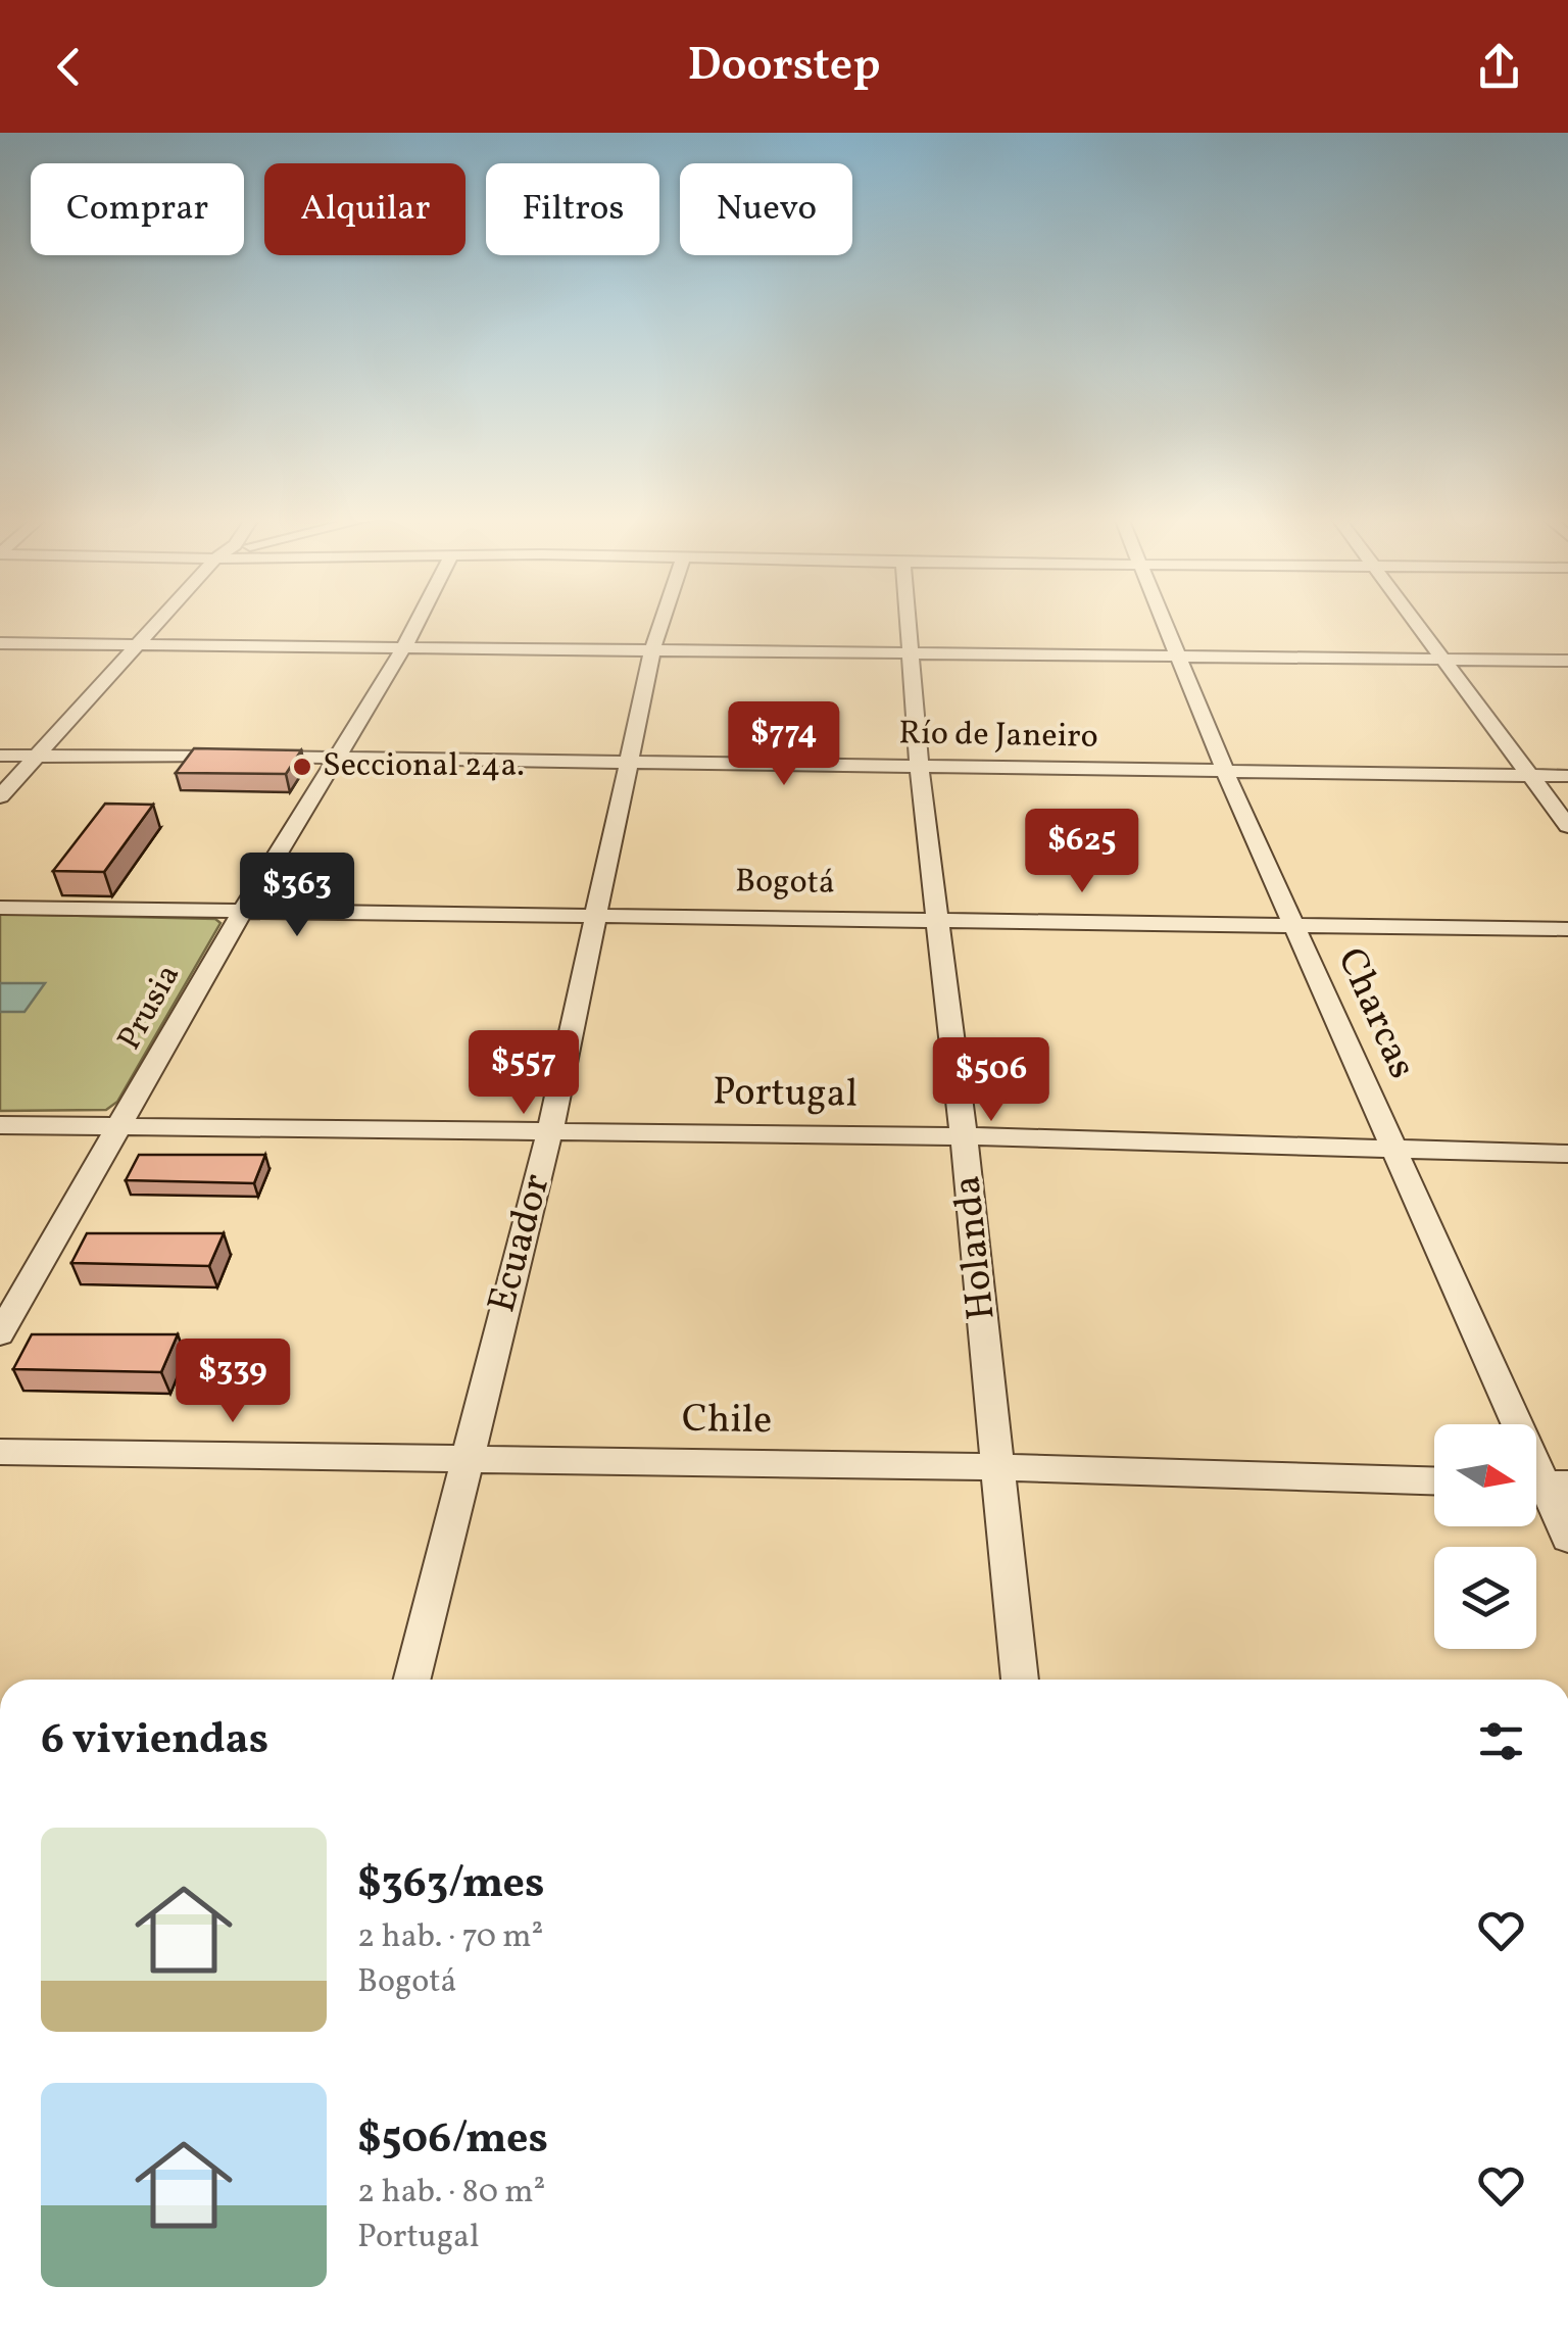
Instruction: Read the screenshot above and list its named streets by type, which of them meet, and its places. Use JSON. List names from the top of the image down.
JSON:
{
  "streets": {
    "street": [
      "Río de Janeiro",
      "Bogotá",
      "Prusia",
      "Charcas",
      "Portugal",
      "Ecuador",
      "Holanda",
      "Chile"
    ]
  },
  "crossings": [
    ["Río de Janeiro", "Prusia"],
    ["Río de Janeiro", "Charcas"],
    ["Río de Janeiro", "Ecuador"],
    ["Río de Janeiro", "Holanda"],
    ["Bogotá", "Prusia"],
    ["Bogotá", "Charcas"],
    ["Bogotá", "Ecuador"],
    ["Bogotá", "Holanda"],
    ["Prusia", "Portugal"],
    ["Charcas", "Portugal"],
    ["Portugal", "Ecuador"],
    ["Portugal", "Holanda"],
    ["Ecuador", "Chile"],
    ["Holanda", "Chile"]
  ],
  "places": ["Seccional 24a."],
  "north": "right",
  "page": {
    "header": "Doorstep",
    "chip": [
      "Comprar",
      "Alquilar",
      "Filtros",
      "Nuevo"
    ],
    "price": [
      "$774",
      "$625",
      "$363",
      "$557",
      "$506",
      "$339"
    ],
    "heading": "6 viviendas",
    "list": [
      {
        "name": "$363/mes",
        "note": "2 hab. · 70 m² · Bogotá"
      },
      {
        "name": "$506/mes",
        "note": "2 hab. · 80 m² · Portugal"
      }
    ]
  }
}
